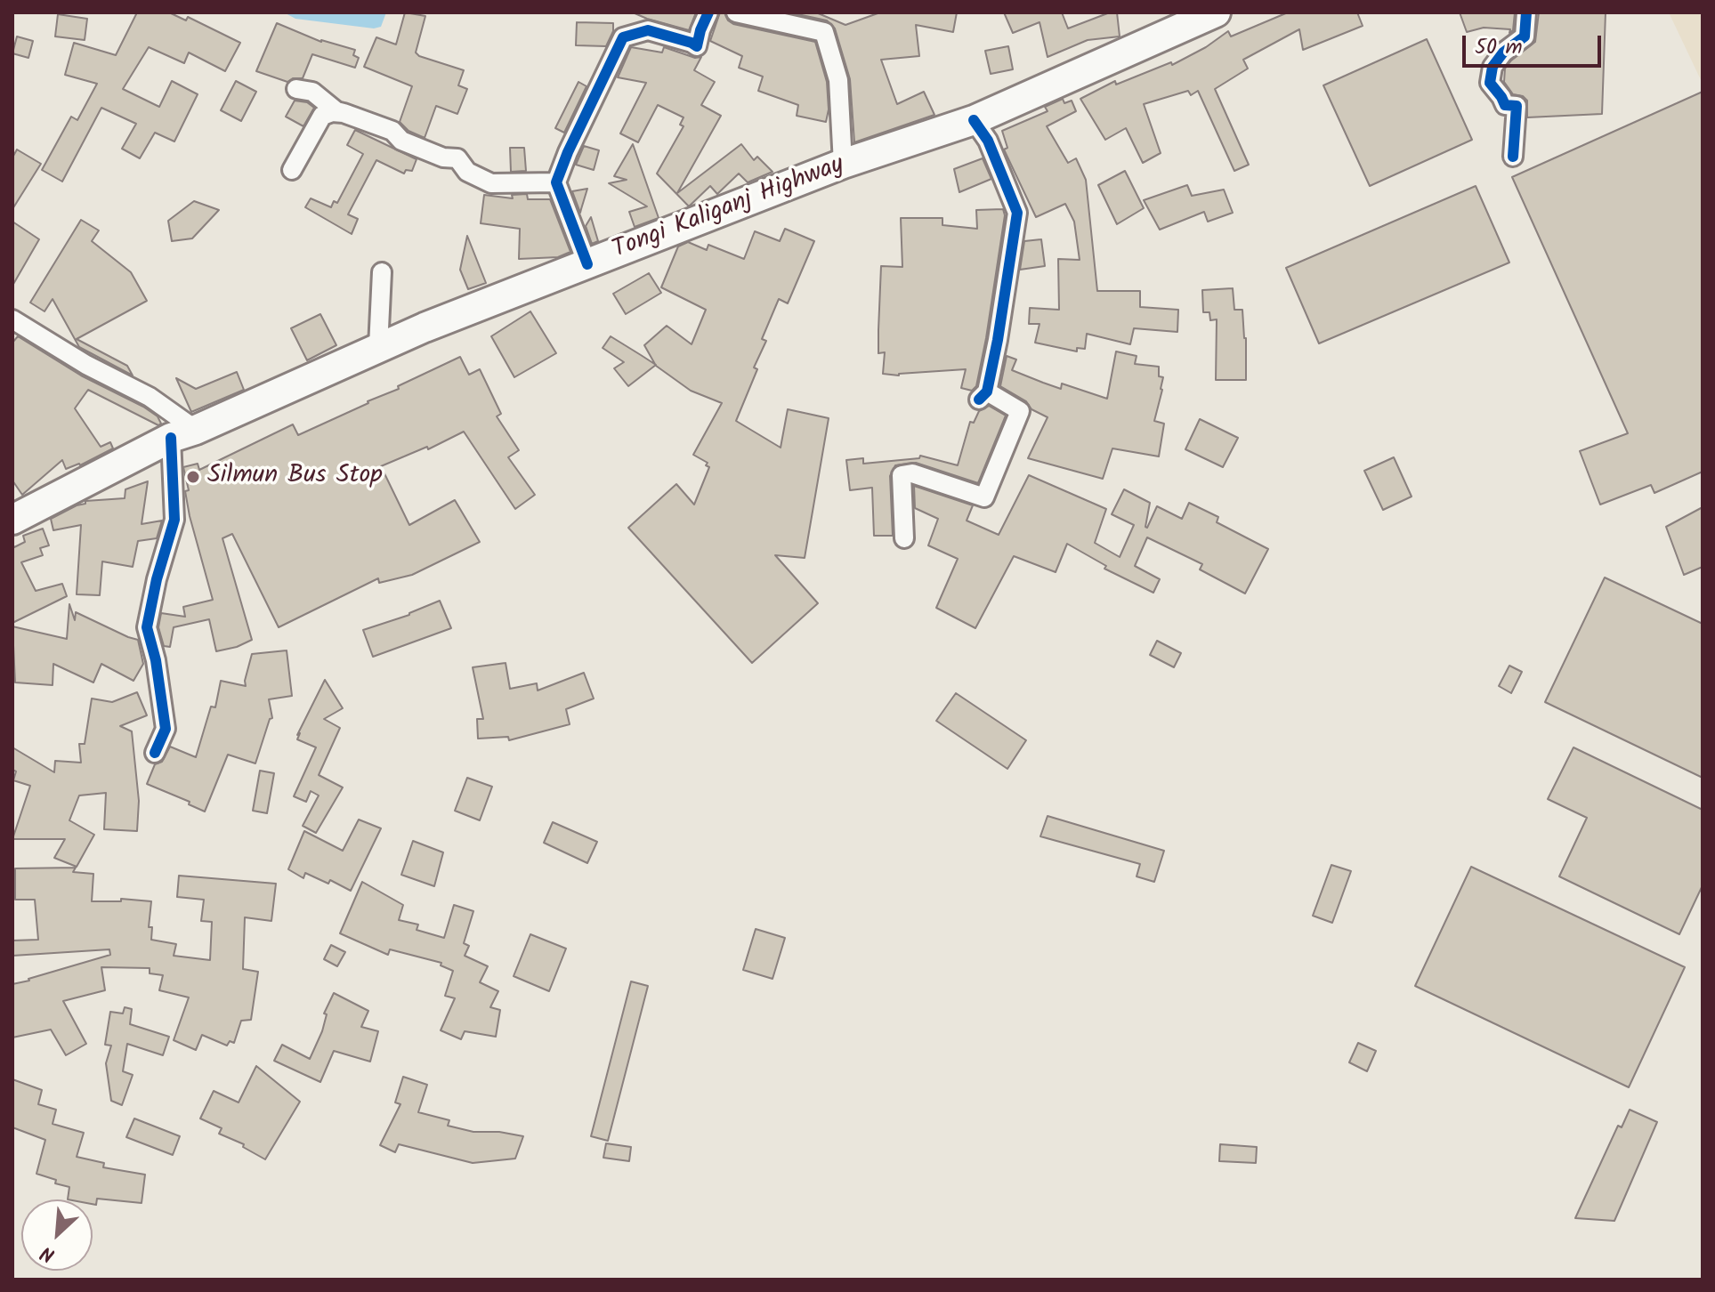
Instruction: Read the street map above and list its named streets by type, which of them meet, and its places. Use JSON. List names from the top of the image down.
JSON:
{
  "streets": {
    "main road": ["Tongi Kaliganj Highway"]
  },
  "places": ["Silmun Bus Stop"],
  "scale_bar": "50 m",
  "north": "bottom left"
}
